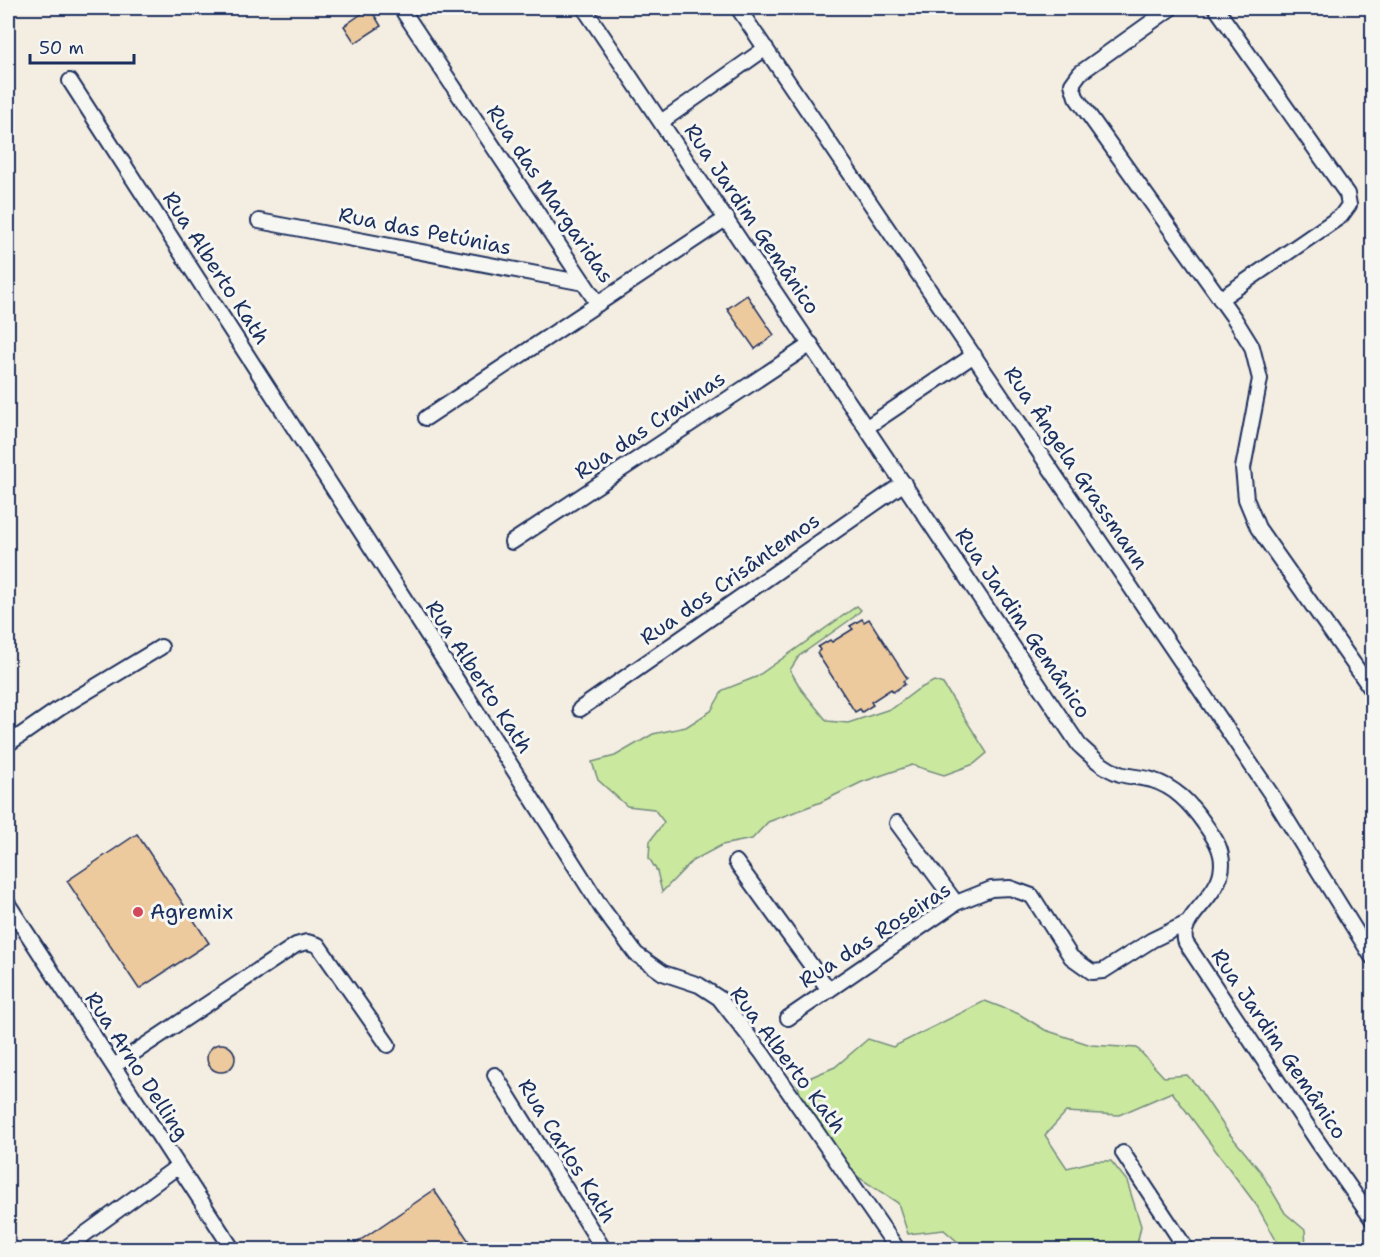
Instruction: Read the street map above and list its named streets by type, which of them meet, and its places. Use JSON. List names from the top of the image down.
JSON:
{
  "streets": {
    "street": [
      "Rua das Margaridas",
      "Rua Jardim Gemânico",
      "Rua das Petúnias",
      "Rua Alberto Kath",
      "Rua das Cravinas",
      "Rua Ângela Grassmann",
      "Rua dos Crisântemos",
      "Rua das Roseiras",
      "Rua Arno Delling",
      "Rua Carlos Kath"
    ]
  },
  "crossings": [
    ["Rua das Margaridas", "Rua Jardim Gemânico"],
    ["Rua das Margaridas", "Rua das Petúnias"],
    ["Rua Jardim Gemânico", "Rua das Cravinas"],
    ["Rua Jardim Gemânico", "Rua dos Crisântemos"],
    ["Rua Jardim Gemânico", "Rua das Roseiras"]
  ],
  "places": ["Agremix"],
  "scale_bar": "50 m"
}
